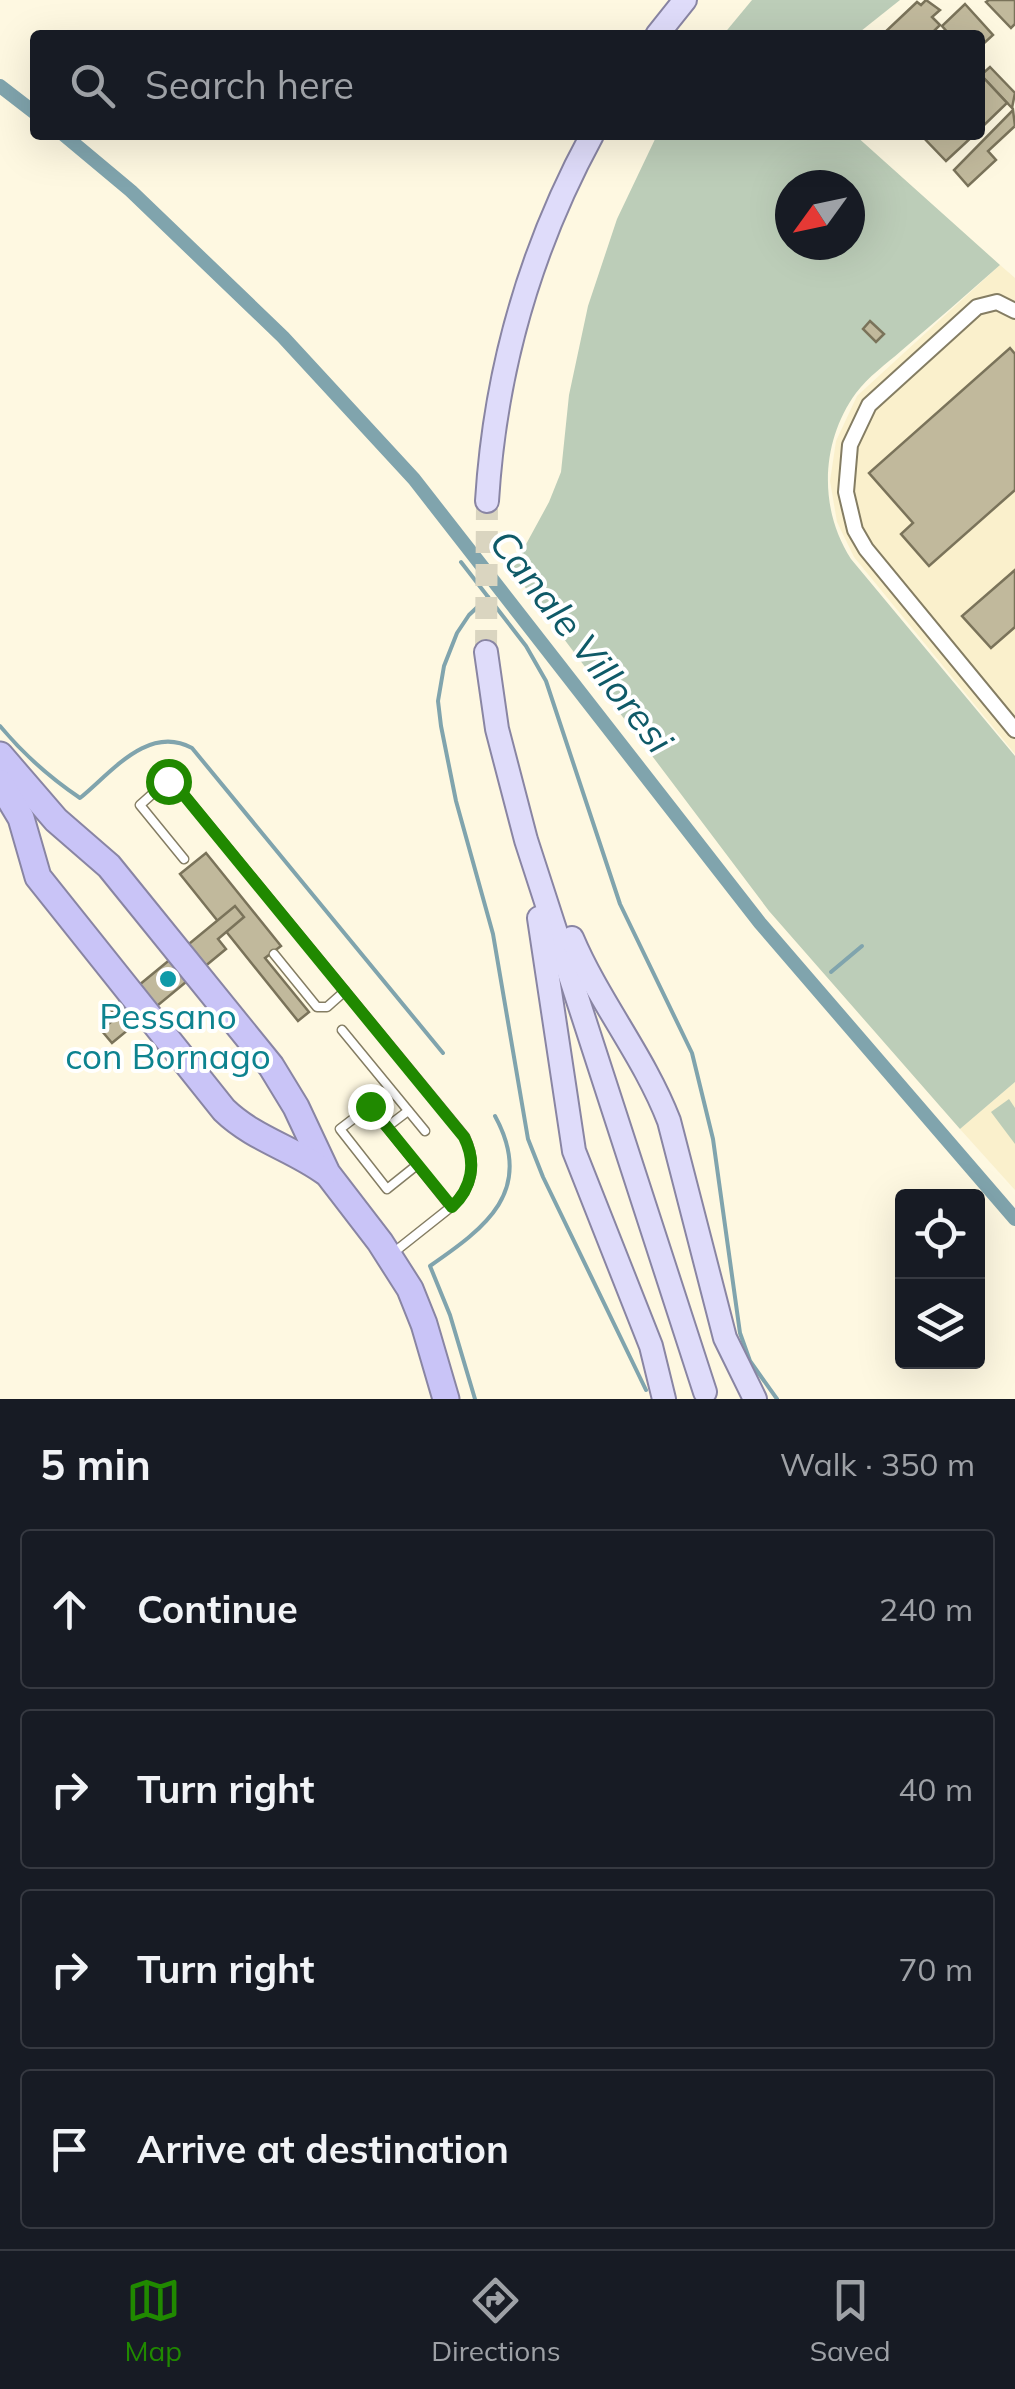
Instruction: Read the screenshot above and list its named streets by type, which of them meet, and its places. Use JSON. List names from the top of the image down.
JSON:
{
  "water": ["Canale Villoresi"],
  "places": ["Pessano con Bornago"],
  "north": "bottom left",
  "page": {
    "search": "Search here",
    "heading": ["5 min", "Walk · 350 m"],
    "list": [
      ["Continue", "240 m"],
      ["Turn right", "40 m"],
      ["Turn right", "70 m"],
      "Arrive at destination"
    ],
    "nav": ["Map", "Directions", "Saved"]
  }
}
